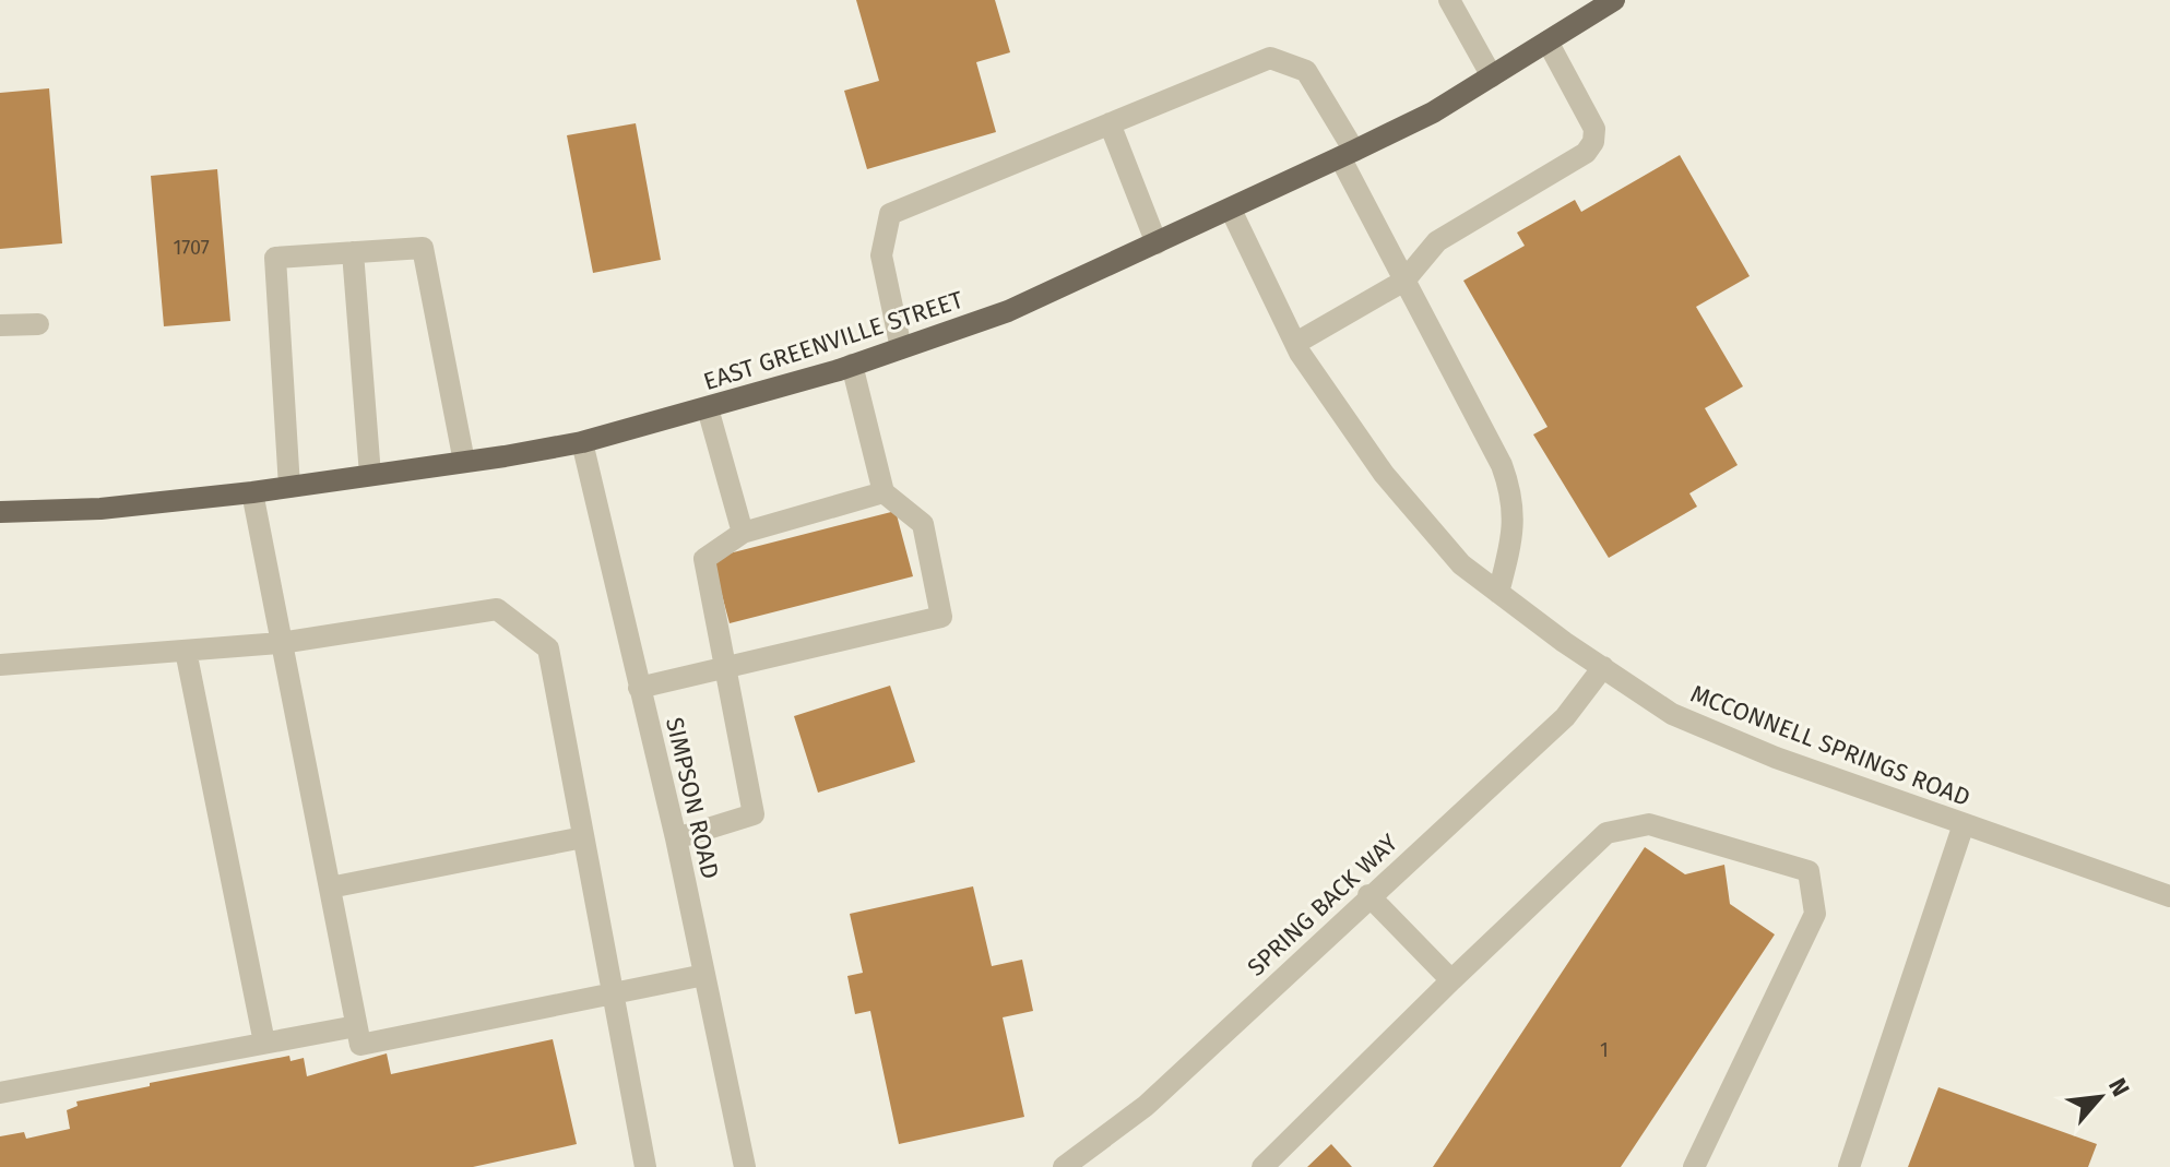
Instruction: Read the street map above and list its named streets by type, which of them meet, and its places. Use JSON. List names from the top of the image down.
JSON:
{
  "streets": {
    "main road": ["EAST GREENVILLE STREET"],
    "street": ["MCCONNELL SPRINGS ROAD", "SIMPSON ROAD", "SPRING BACK WAY"]
  },
  "crossings": [
    ["EAST GREENVILLE STREET", "MCCONNELL SPRINGS ROAD"],
    ["EAST GREENVILLE STREET", "SIMPSON ROAD"],
    ["MCCONNELL SPRINGS ROAD", "SPRING BACK WAY"]
  ],
  "house_numbers": ["1707", "1"],
  "north": "top right"
}
